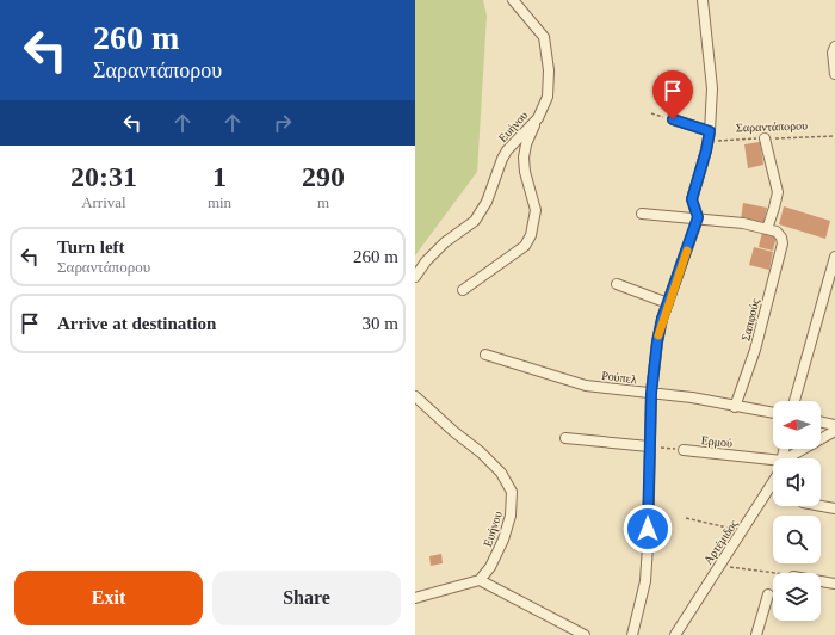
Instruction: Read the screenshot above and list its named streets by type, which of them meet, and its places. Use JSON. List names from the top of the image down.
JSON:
{
  "streets": {
    "street": [
      "Ευήνου",
      "Σαπφούς",
      "Ρούπελ",
      "Ερμού",
      "Αρτέμιδος"
    ],
    "path": ["Σαραντάπορου"]
  },
  "crossings": [
    ["Σαπφούς", "Ρούπελ"]
  ],
  "north": "left",
  "page": {
    "turn": ["260 m", "Σαραντάπορου"],
    "eta": [
      "20:31",
      "Arrival",
      "1",
      "min",
      "290",
      "m"
    ],
    "list": [
      {
        "name": "Turn left",
        "note": "Σαραντάπορου",
        "value": "260 m"
      },
      {
        "name": "Arrive at destination",
        "value": "30 m"
      }
    ],
    "buttons": ["Exit", "Share"]
  }
}
